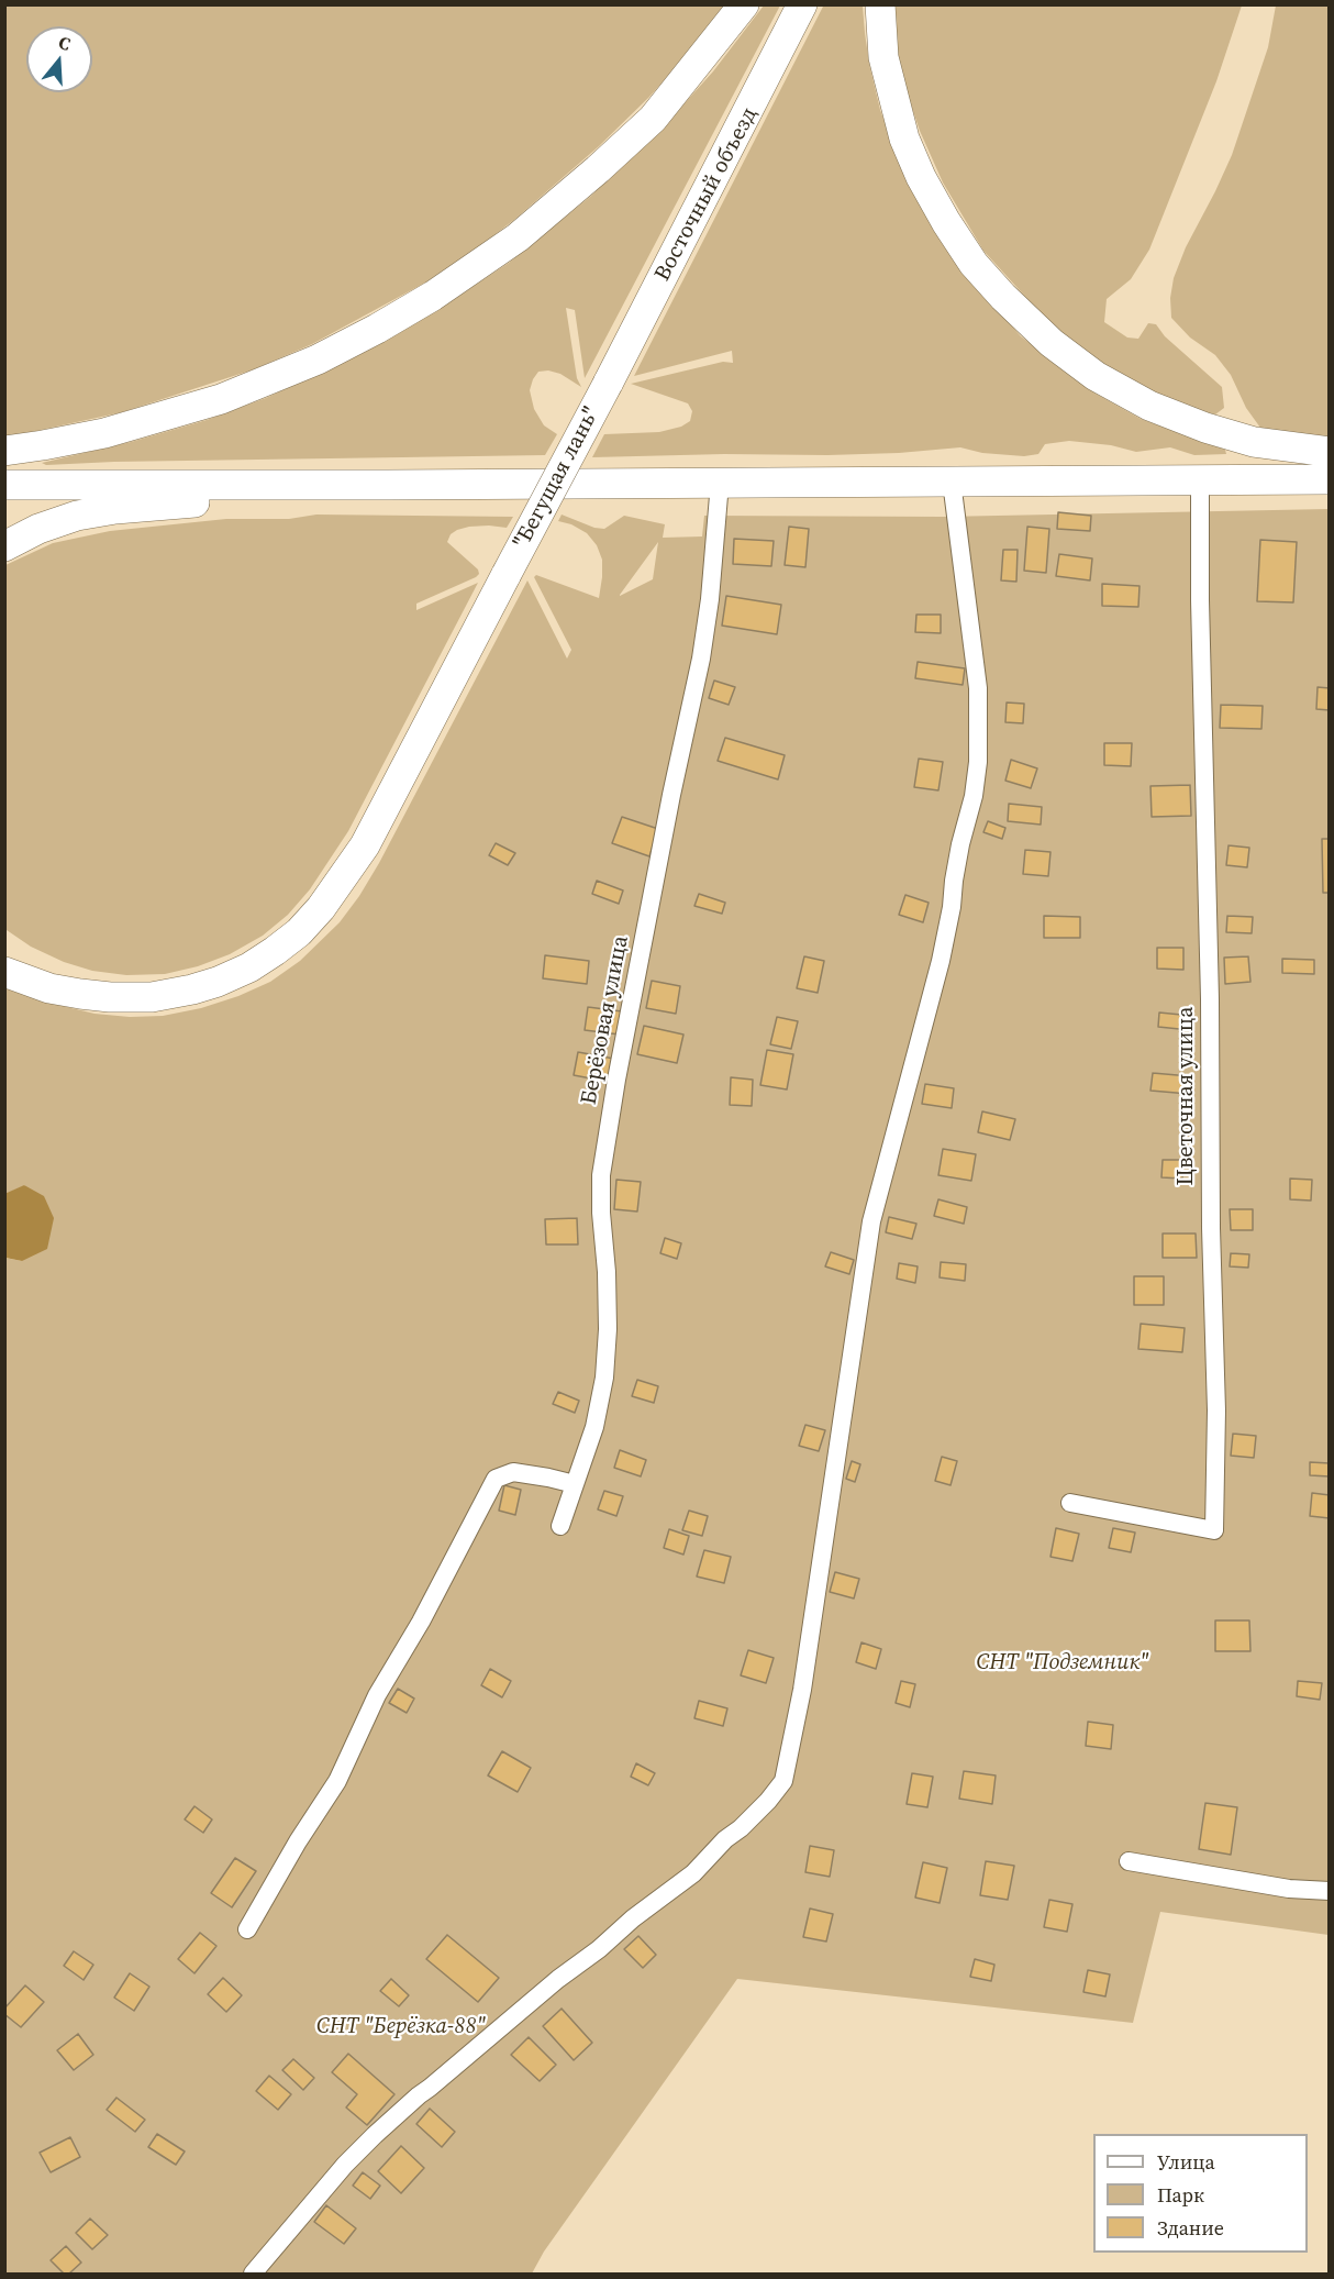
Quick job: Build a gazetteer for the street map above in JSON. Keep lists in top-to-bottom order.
{
  "streets": {
    "main road": ["Восточный объезд", "\"Бегущая лань\""],
    "street": ["Берёзовая улица", "Цветочная улица"]
  },
  "crossings": [
    ["Восточный объезд", "\"Бегущая лань\""]
  ],
  "parks": ["СНТ \"Подземник\"", "СНТ \"Берёзка-88\""],
  "legend": ["Улица", "Парк", "Здание"],
  "north": "top"
}
